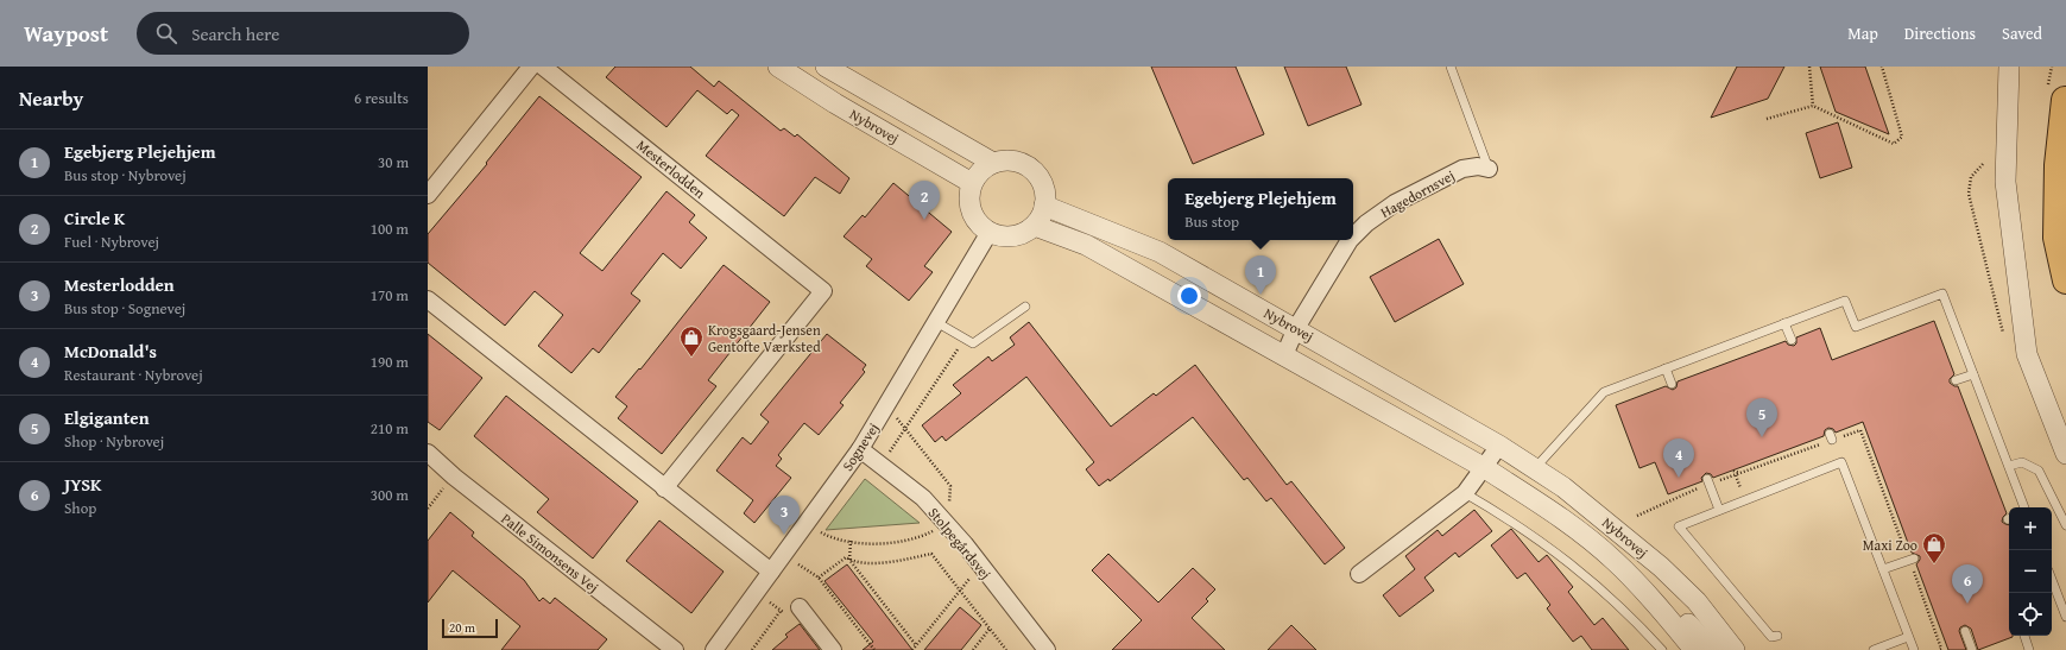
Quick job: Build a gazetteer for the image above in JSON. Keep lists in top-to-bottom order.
{
  "streets": {
    "street": [
      "Nybrovej",
      "Mesterlodden",
      "Hagedornsvej",
      "Sognevej",
      "Stolpegårdsvej",
      "Palle Simonsens Vej"
    ]
  },
  "crossings": [
    ["Nybrovej", "Hagedornsvej"],
    ["Nybrovej", "Sognevej"],
    ["Sognevej", "Stolpegårdsvej"]
  ],
  "places": {
    "shop": ["Krogsgaard-Jensen Gentofte Værksted", "Maxi Zoo"]
  },
  "scale_bar": "20 m",
  "page": {
    "header": "Waypost",
    "search": "Search here",
    "nav": ["Map", "Directions", "Saved"],
    "heading": ["Nearby", "6 results"],
    "list": [
      {
        "mark": "1",
        "name": "Egebjerg Plejehjem",
        "note": "Bus stop · Nybrovej",
        "value": "30 m"
      },
      {
        "mark": "2",
        "name": "Circle K",
        "note": "Fuel · Nybrovej",
        "value": "100 m"
      },
      {
        "mark": "3",
        "name": "Mesterlodden",
        "note": "Bus stop · Sognevej",
        "value": "170 m"
      },
      {
        "mark": "4",
        "name": "McDonald's",
        "note": "Restaurant · Nybrovej",
        "value": "190 m"
      },
      {
        "mark": "5",
        "name": "Elgiganten",
        "note": "Shop · Nybrovej",
        "value": "210 m"
      },
      {
        "mark": "6",
        "name": "JYSK",
        "note": "Shop",
        "value": "300 m"
      }
    ],
    "popup": ["Egebjerg Plejehjem", "Bus stop"],
    "pins": [
      "2",
      "1",
      "5",
      "4",
      "3",
      "6"
    ],
    "map_buttons": ["+", "−"],
    "scale": "20 m"
  }
}
